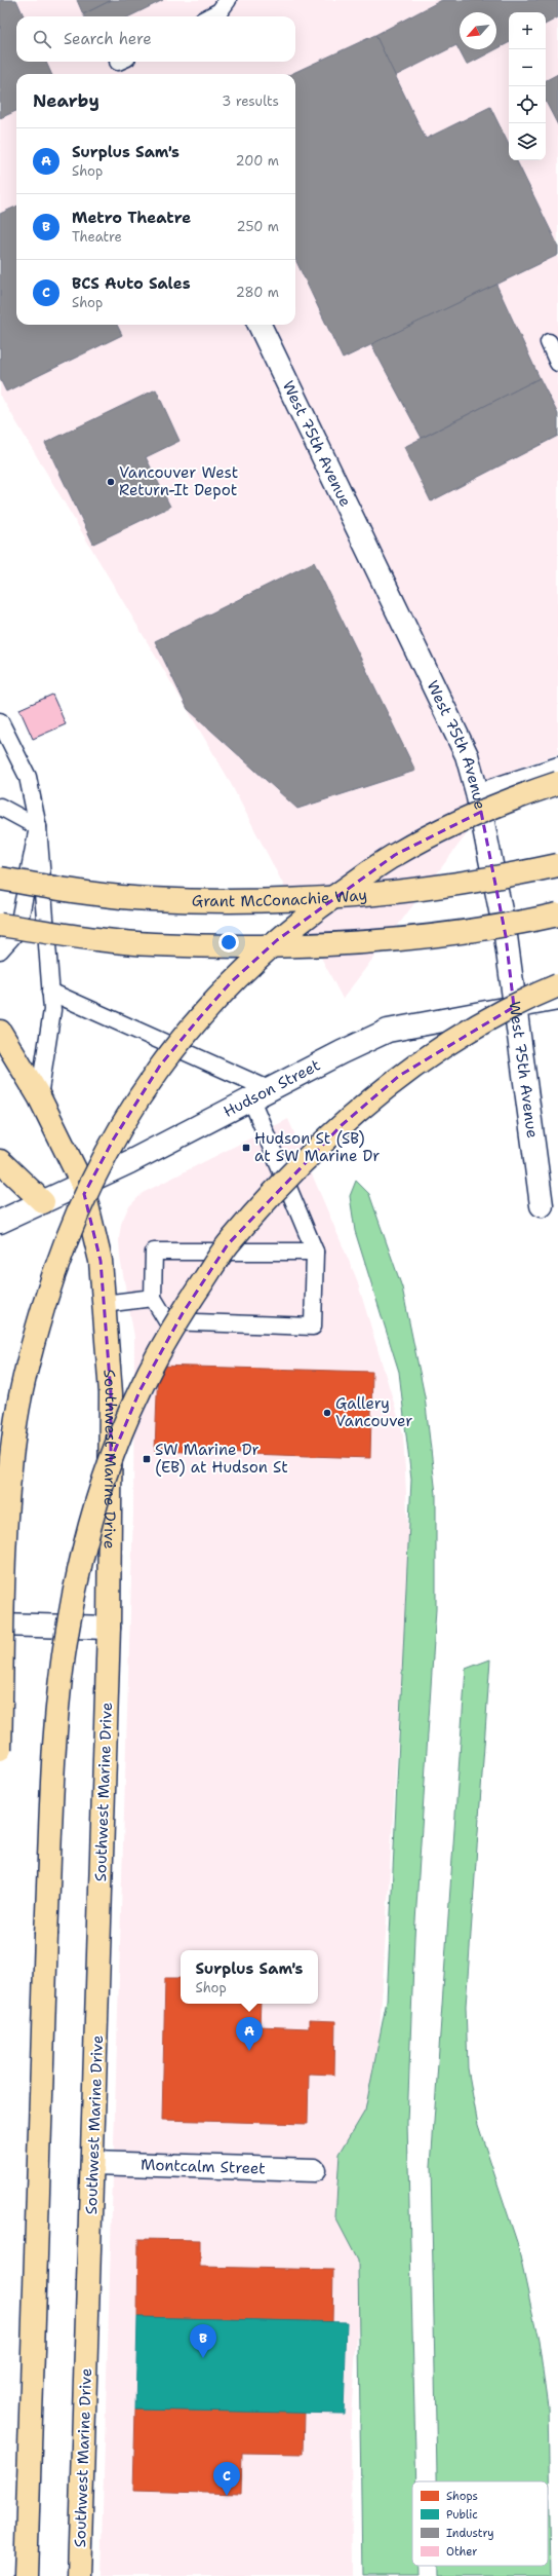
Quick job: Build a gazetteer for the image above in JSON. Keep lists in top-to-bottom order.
{
  "streets": {
    "main road": ["Grant McConachie Way", "Southwest Marine Drive"],
    "street": ["West 75th Avenue", "Hudson Street", "Montcalm Street"]
  },
  "crossings": [
    ["West 75th Avenue", "Hudson Street"],
    ["Hudson Street", "Southwest Marine Drive"],
    ["Southwest Marine Drive", "Montcalm Street"]
  ],
  "places": {
    "other": ["Vancouver West Return-It Depot", "Gallery Vancouver"],
    "transit": ["Hudson St (SB) at SW Marine Dr", "SW Marine Dr (EB) at Hudson St"]
  },
  "legend": [
    "Shops",
    "Public",
    "Industry",
    "Other"
  ],
  "north": "bottom left",
  "page": {
    "map_buttons": ["+", "−"],
    "search": "Search here",
    "heading": ["Nearby", "3 results"],
    "list": [
      {
        "mark": "A",
        "name": "Surplus Sam's",
        "note": "Shop",
        "value": "200 m"
      },
      {
        "mark": "B",
        "name": "Metro Theatre",
        "note": "Theatre",
        "value": "250 m"
      },
      {
        "mark": "C",
        "name": "BCS Auto Sales",
        "note": "Shop",
        "value": "280 m"
      }
    ],
    "popup": ["Surplus Sam's", "Shop"],
    "pins": ["A", "B", "C"]
  }
}
